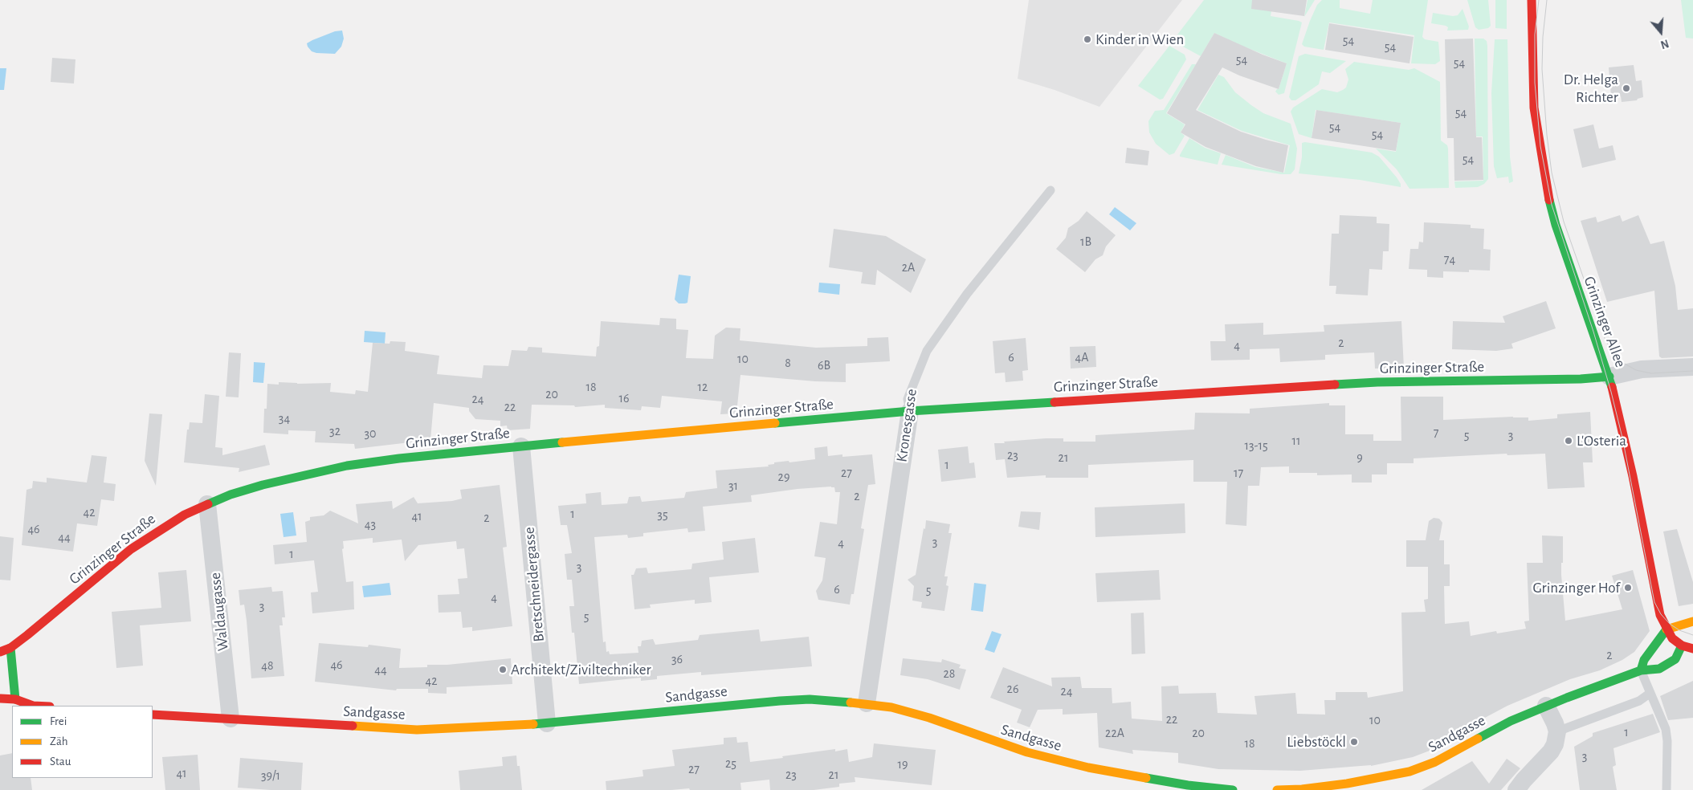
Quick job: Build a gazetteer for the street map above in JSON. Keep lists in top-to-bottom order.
{
  "streets": {
    "street": [
      "Grinzinger Allee",
      "Grinzinger Straße",
      "Kronesgasse",
      "Bretschneidergasse",
      "Waldaugasse",
      "Sandgasse"
    ]
  },
  "crossings": [
    ["Grinzinger Allee", "Grinzinger Straße"],
    ["Grinzinger Allee", "Sandgasse"],
    ["Grinzinger Straße", "Kronesgasse"],
    ["Grinzinger Straße", "Bretschneidergasse"],
    ["Grinzinger Straße", "Waldaugasse"],
    ["Kronesgasse", "Sandgasse"],
    ["Bretschneidergasse", "Sandgasse"],
    ["Waldaugasse", "Sandgasse"]
  ],
  "places": [
    "Kinder in Wien",
    "Dr. Helga Richter",
    "L'Osteria",
    "Grinzinger Hof",
    "Architekt/Ziviltechniker",
    "Liebstöckl"
  ],
  "house_numbers": [
    "54",
    "54",
    "54",
    "54",
    "54",
    "54",
    "54",
    "54",
    "1B",
    "74",
    "2A",
    "2",
    "4",
    "6",
    "4A",
    "10",
    "8",
    "6B",
    "18",
    "12",
    "20",
    "16",
    "24",
    "22",
    "34",
    "32",
    "7",
    "30",
    "5",
    "3",
    "11",
    "13-15",
    "23",
    "21",
    "9",
    "1",
    "27",
    "17",
    "29",
    "31",
    "2",
    "42",
    "1",
    "35",
    "41",
    "2",
    "43",
    "46",
    "44",
    "3",
    "4",
    "1",
    "3",
    "6",
    "5",
    "4",
    "3",
    "5",
    "2",
    "36",
    "46",
    "48",
    "44",
    "28",
    "42",
    "26",
    "24",
    "22",
    "10",
    "1",
    "22A",
    "20",
    "18",
    "3",
    "25",
    "19",
    "27",
    "41",
    "23",
    "21",
    "39/1"
  ],
  "legend": ["Frei", "Zäh", "Stau"],
  "north": "bottom"
}
